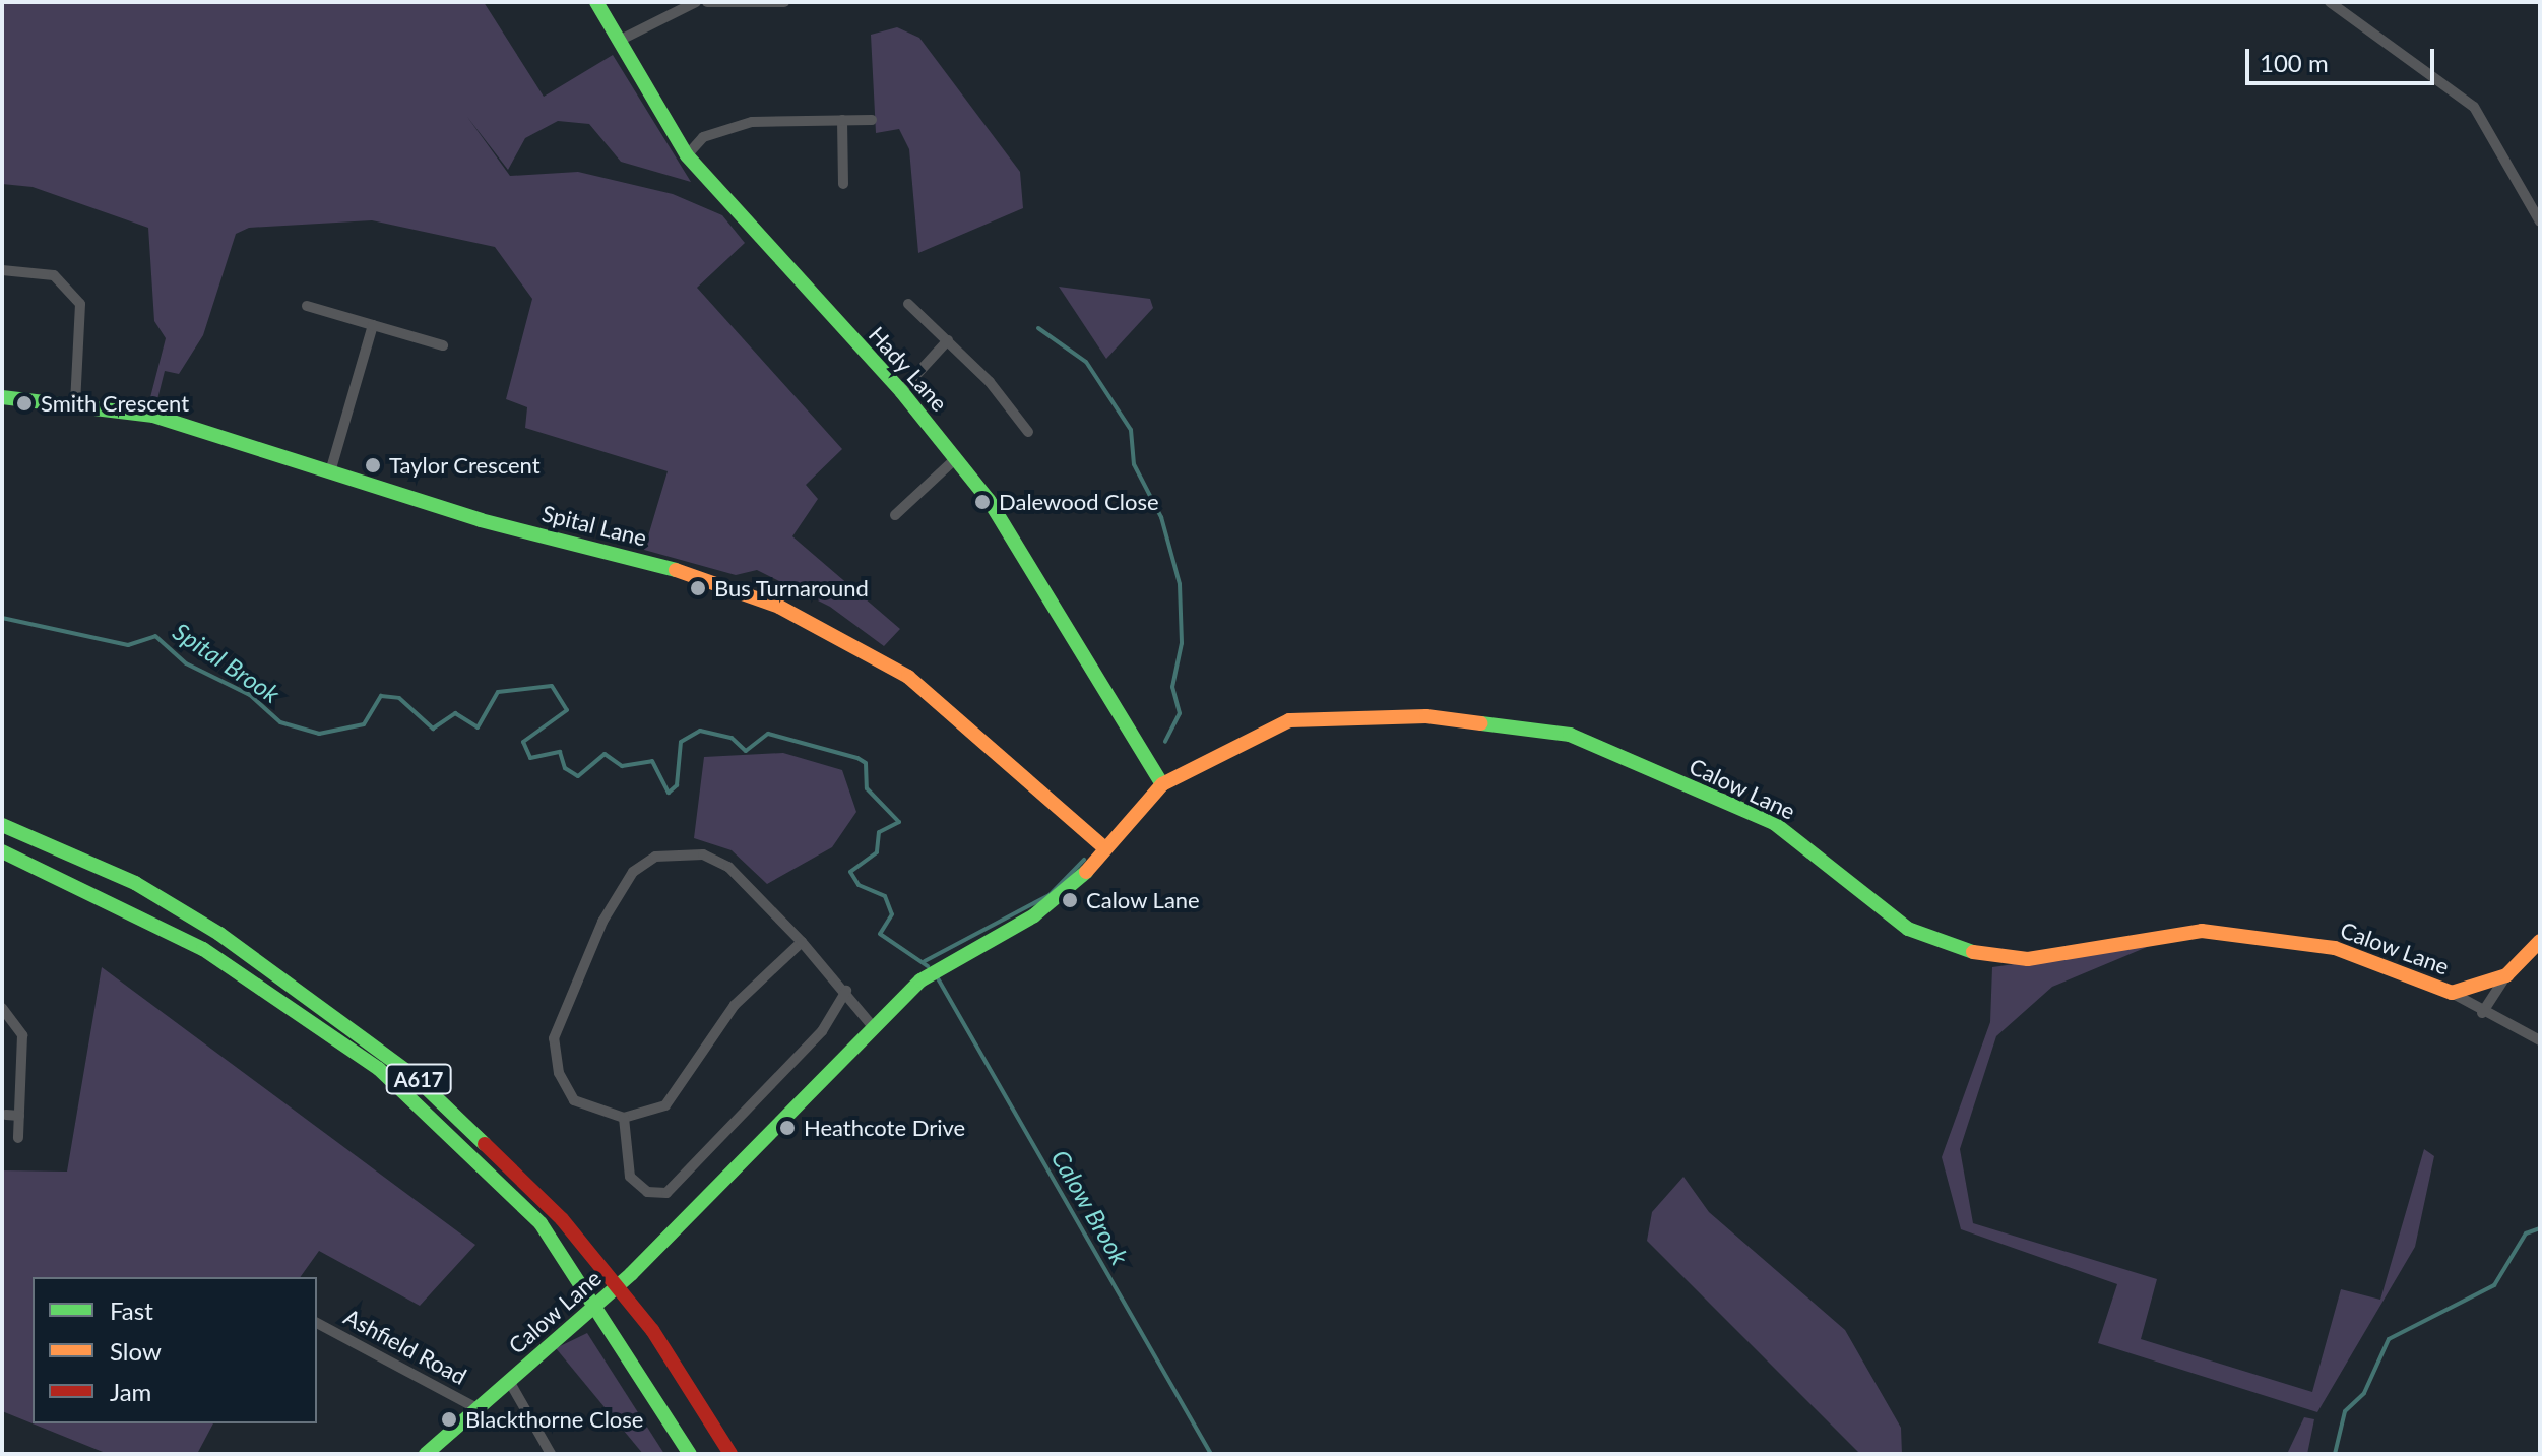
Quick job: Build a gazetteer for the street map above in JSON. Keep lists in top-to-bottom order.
{
  "streets": {
    "main road": [
      "Hady Lane",
      "Spital Lane",
      "Calow Lane",
      "A617"
    ],
    "street": ["Ashfield Road"]
  },
  "crossings": [
    ["Hady Lane", "Calow Lane"],
    ["Spital Lane", "Calow Lane"],
    ["Calow Lane", "Ashfield Road"]
  ],
  "water": ["Spital Brook", "Calow Brook"],
  "places": [
    "Smith Crescent",
    "Taylor Crescent",
    "Dalewood Close",
    "Bus Turnaround",
    "Calow Lane",
    "Heathcote Drive",
    "Blackthorne Close"
  ],
  "legend": ["Fast", "Slow", "Jam"],
  "scale_bar": "100 m"
}
